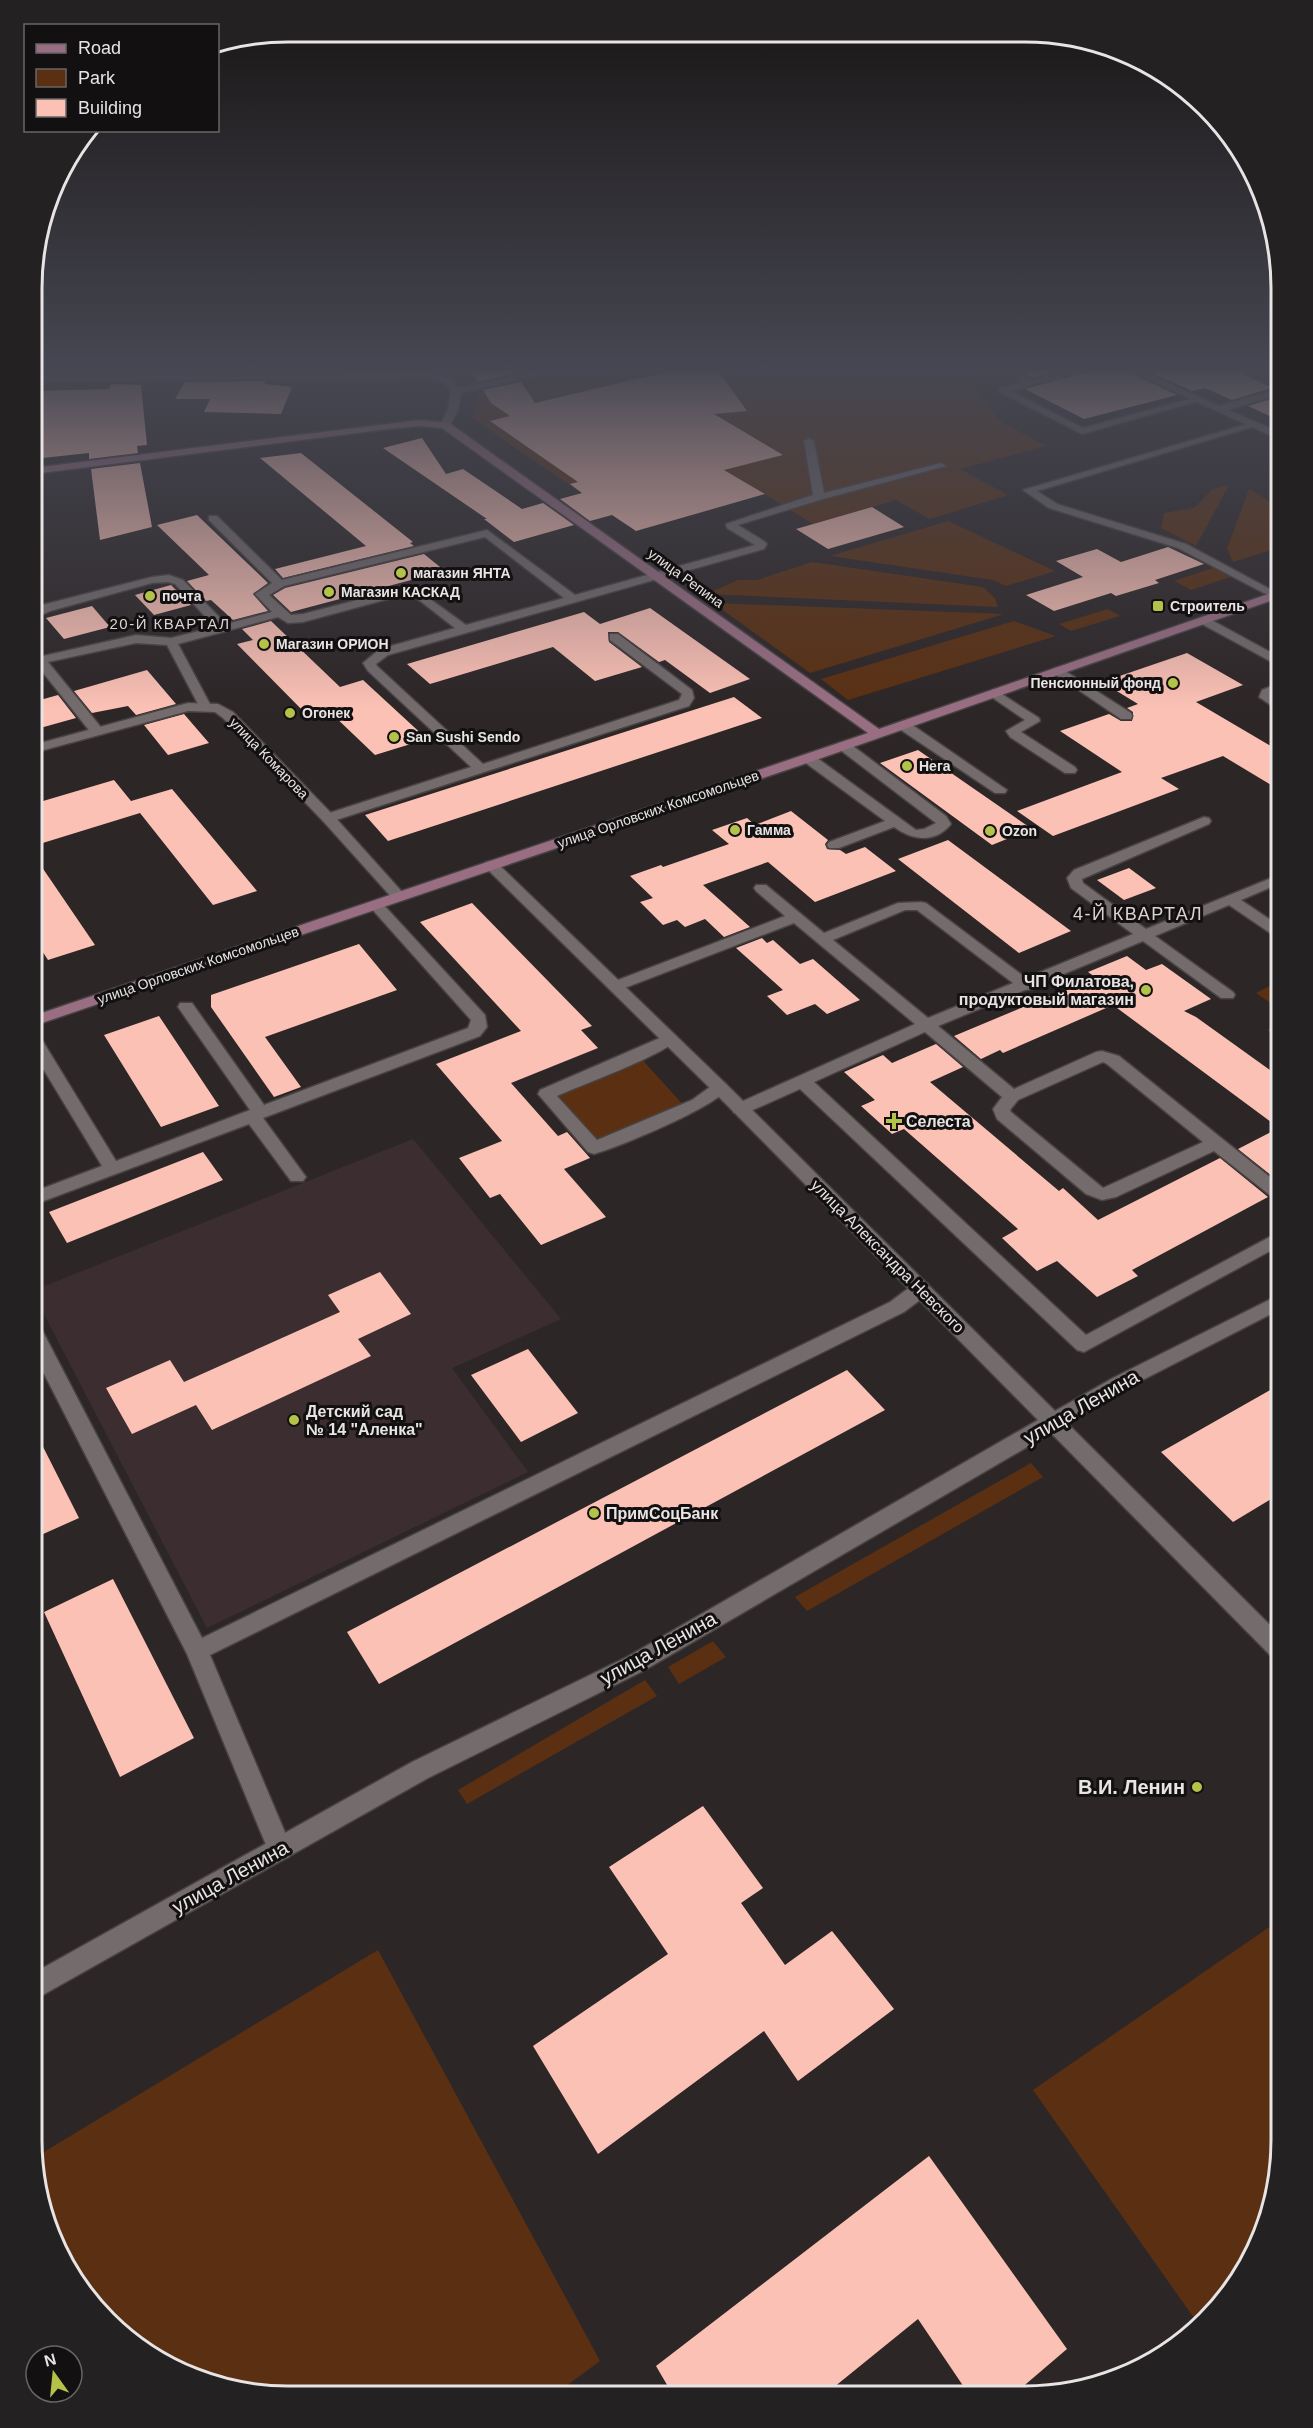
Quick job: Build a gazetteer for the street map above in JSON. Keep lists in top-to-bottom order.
{
  "streets": {
    "street": [
      "улица Репина",
      "улица Комарова",
      "улица Орловских Комсомольцев",
      "улица Александра Невского",
      "улица Ленина"
    ]
  },
  "crossings": [
    ["улица Репина", "улица Орловских Комсомольцев"],
    ["улица Комарова", "улица Орловских Комсомольцев"],
    ["улица Орловских Комсомольцев", "улица Александра Невского"],
    ["улица Александра Невского", "улица Ленина"]
  ],
  "districts": ["20-Й КВАРТАЛ", "4-Й КВАРТАЛ"],
  "places": {
    "other": [
      "магазин ЯНТА",
      "Магазин КАСКАД",
      "почта",
      "Магазин ОРИОН",
      "Пенсионный фонд",
      "Огонек",
      "San Sushi Sendo",
      "Нега",
      "Гамма",
      "Ozon",
      "ЧП Филатова, продуктовый магазин",
      "Детский сад № 14 \"Аленка\"",
      "ПримСоцБанк",
      "В.И. Ленин"
    ],
    "transit": ["Строитель"],
    "health": ["Селеста"]
  },
  "legend": ["Road", "Park", "Building"],
  "north": "top"
}
